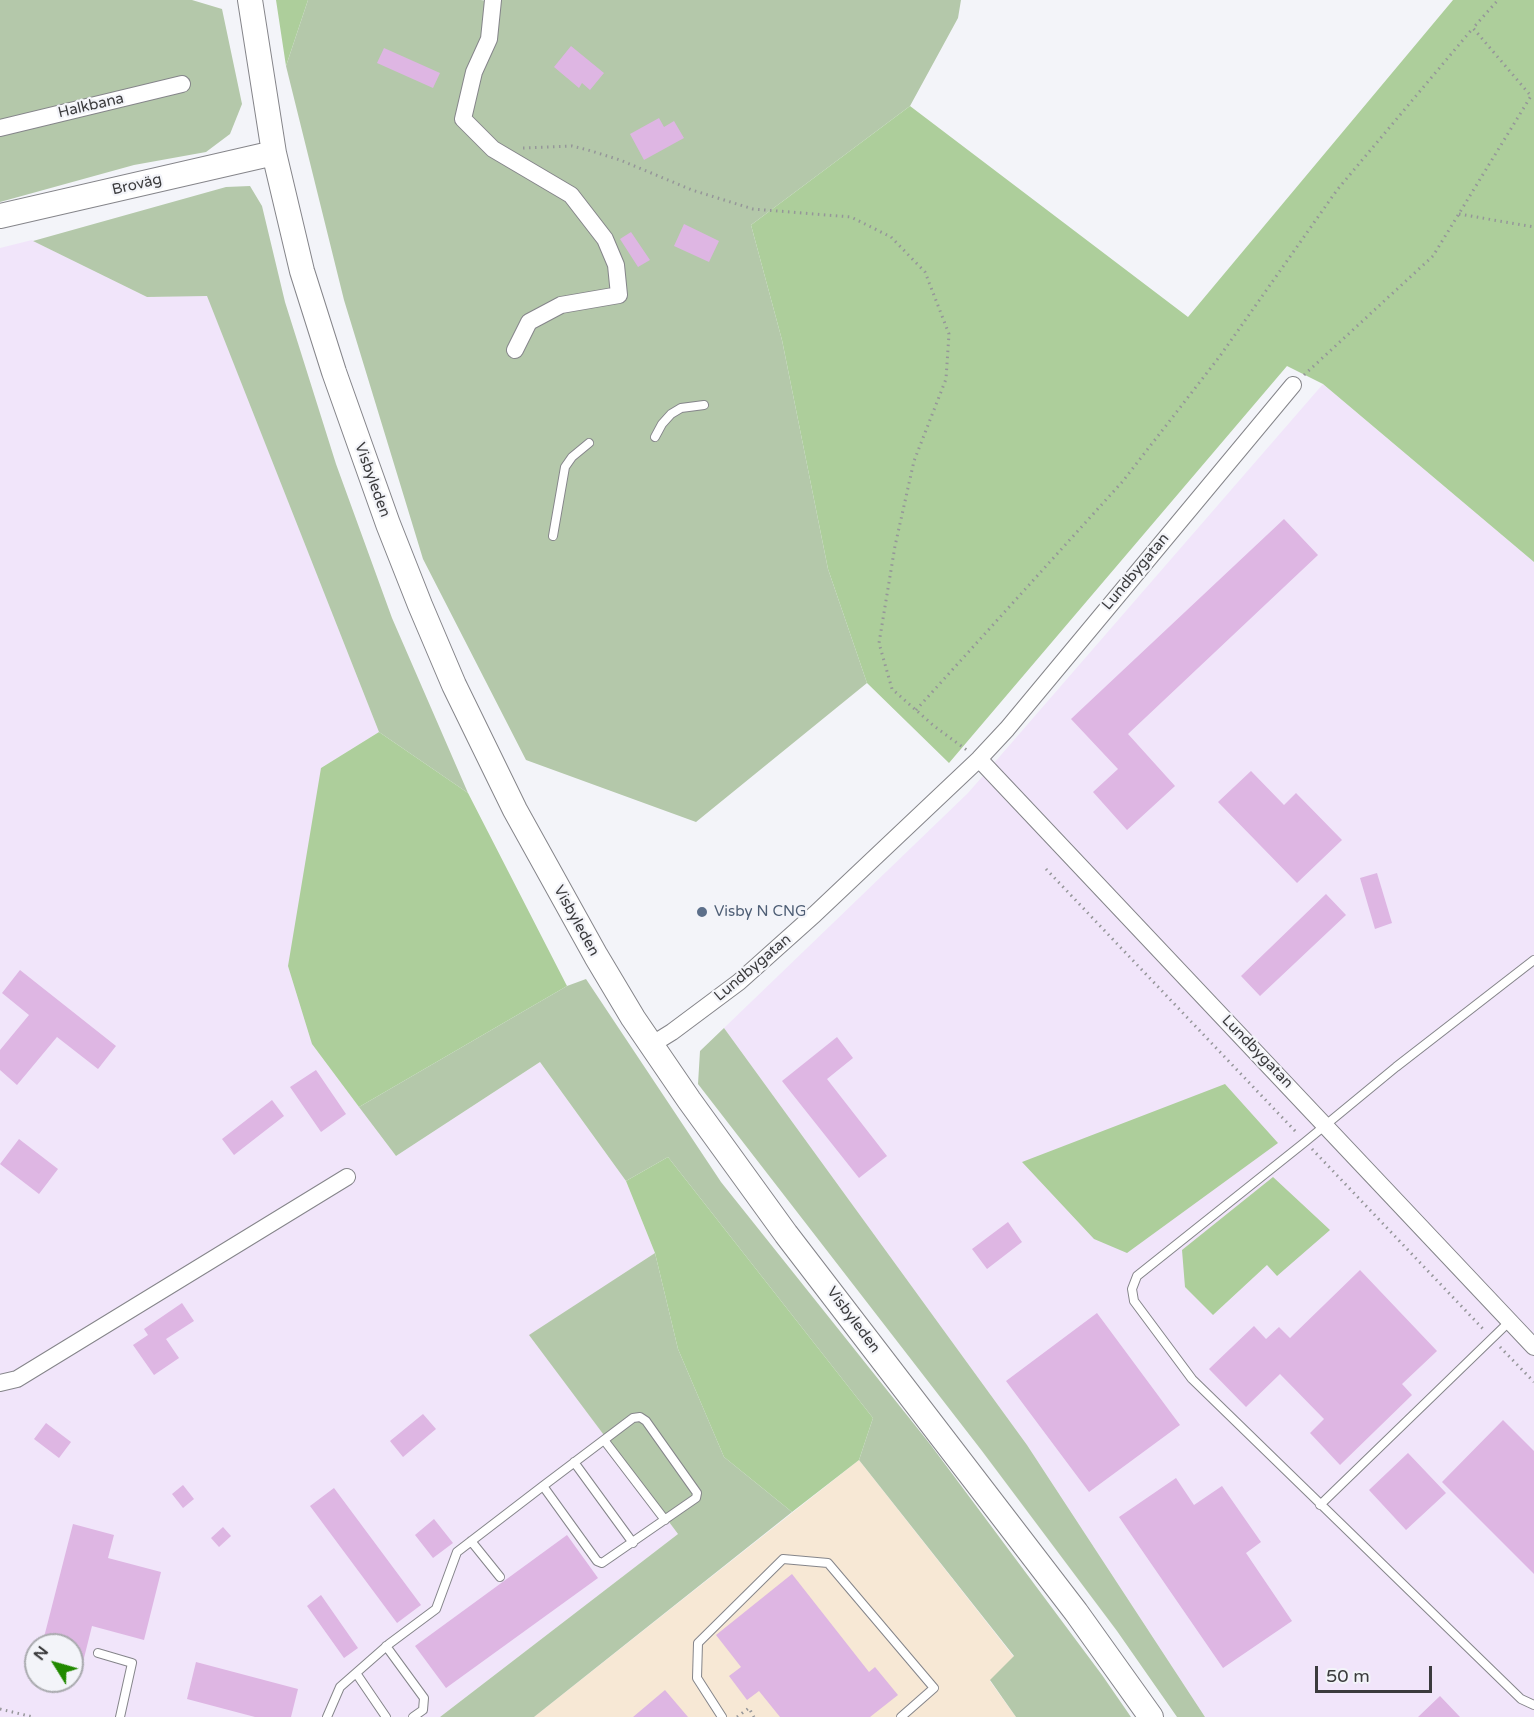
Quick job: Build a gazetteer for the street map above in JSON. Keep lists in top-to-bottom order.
{
  "streets": {
    "main road": ["Broväg", "Visbyleden"],
    "street": ["Halkbana", "Lundbygatan"]
  },
  "crossings": [
    ["Broväg", "Visbyleden"],
    ["Visbyleden", "Lundbygatan"]
  ],
  "places": ["Visby N CNG"],
  "scale_bar": "50 m",
  "north": "top left"
}
